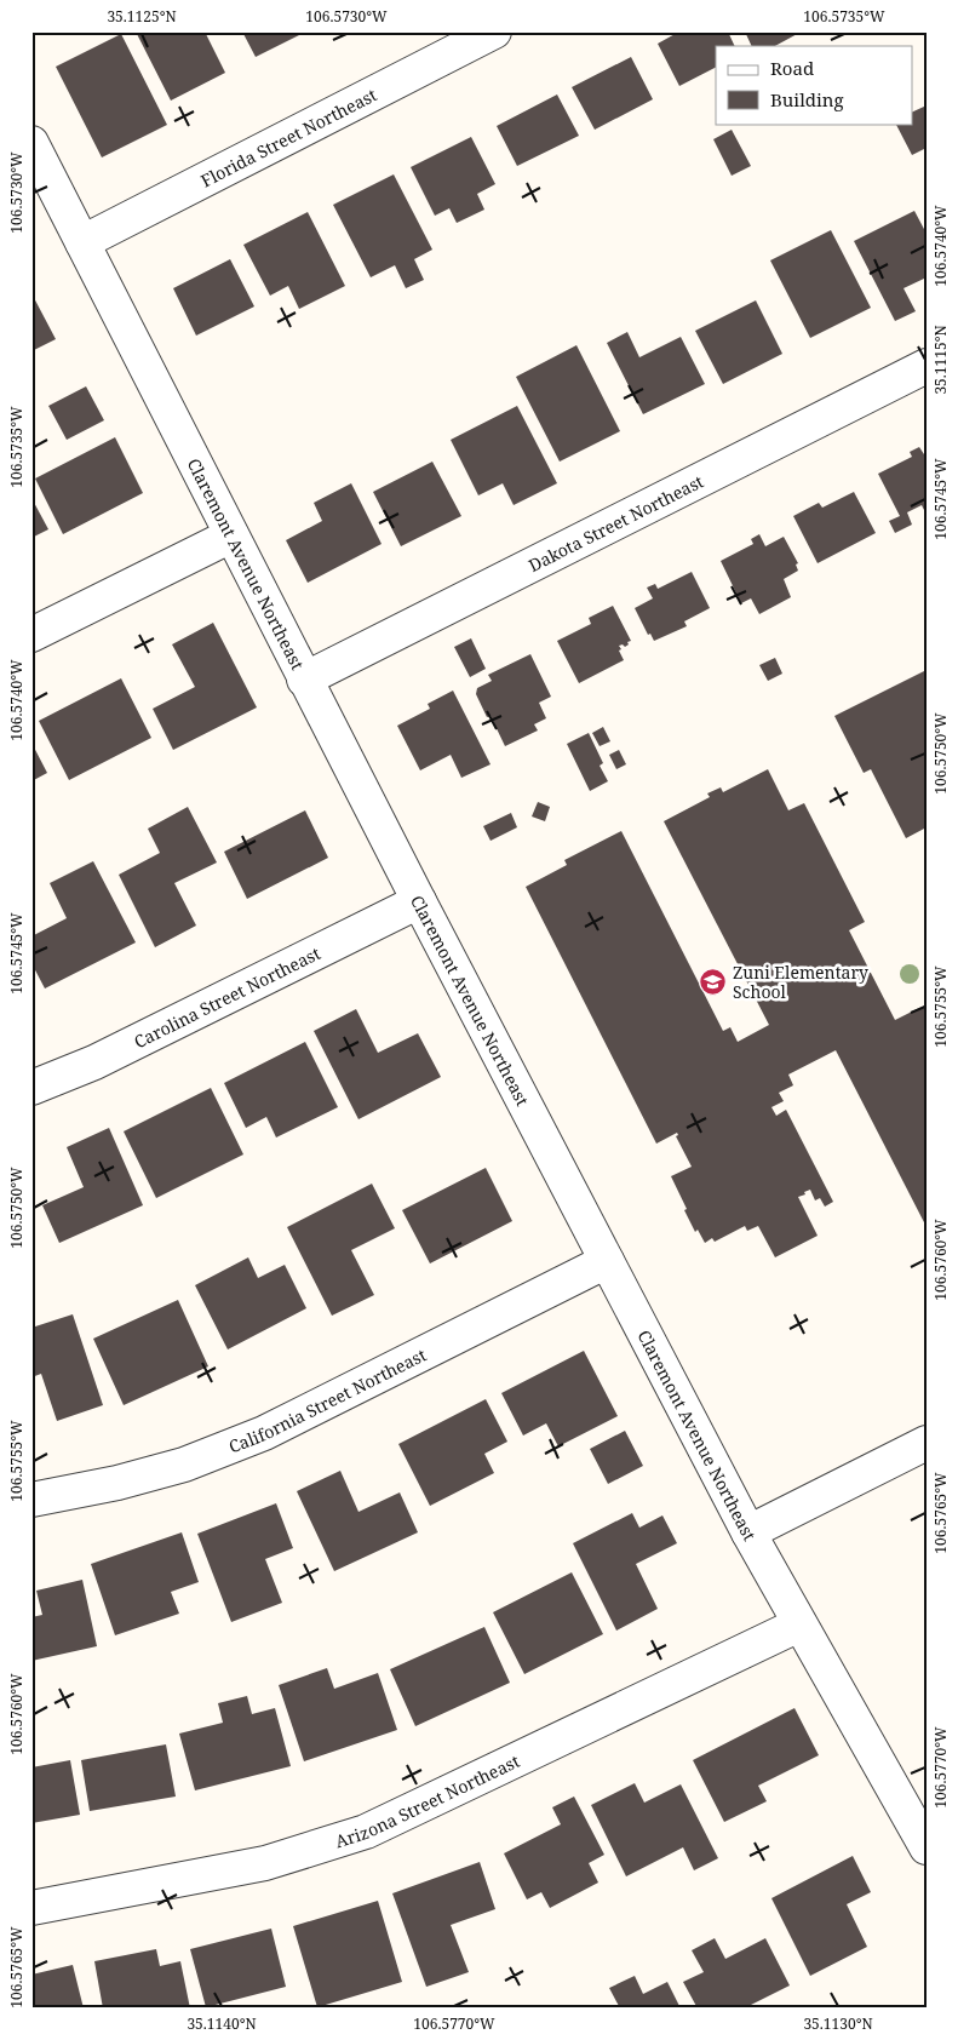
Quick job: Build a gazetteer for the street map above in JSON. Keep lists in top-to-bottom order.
{
  "streets": {
    "street": [
      "Florida Street Northeast",
      "Dakota Street Northeast",
      "Claremont Avenue Northeast",
      "Carolina Street Northeast",
      "California Street Northeast",
      "Arizona Street Northeast"
    ]
  },
  "crossings": [
    ["Florida Street Northeast", "Claremont Avenue Northeast"],
    ["Dakota Street Northeast", "Claremont Avenue Northeast"],
    ["Claremont Avenue Northeast", "Carolina Street Northeast"],
    ["Claremont Avenue Northeast", "California Street Northeast"],
    ["Claremont Avenue Northeast", "Arizona Street Northeast"]
  ],
  "places": {
    "school or university": ["Zuni Elementary School"]
  },
  "legend": ["Road", "Building"],
  "coordinates": [
    "35.1125°N",
    "106.5730°W",
    "106.5735°W",
    "106.5740°W",
    "35.1115°N",
    "106.5745°W",
    "106.5750°W",
    "106.5755°W",
    "106.5760°W",
    "106.5765°W",
    "106.5770°W",
    "35.1140°N",
    "35.1130°N"
  ]
}
